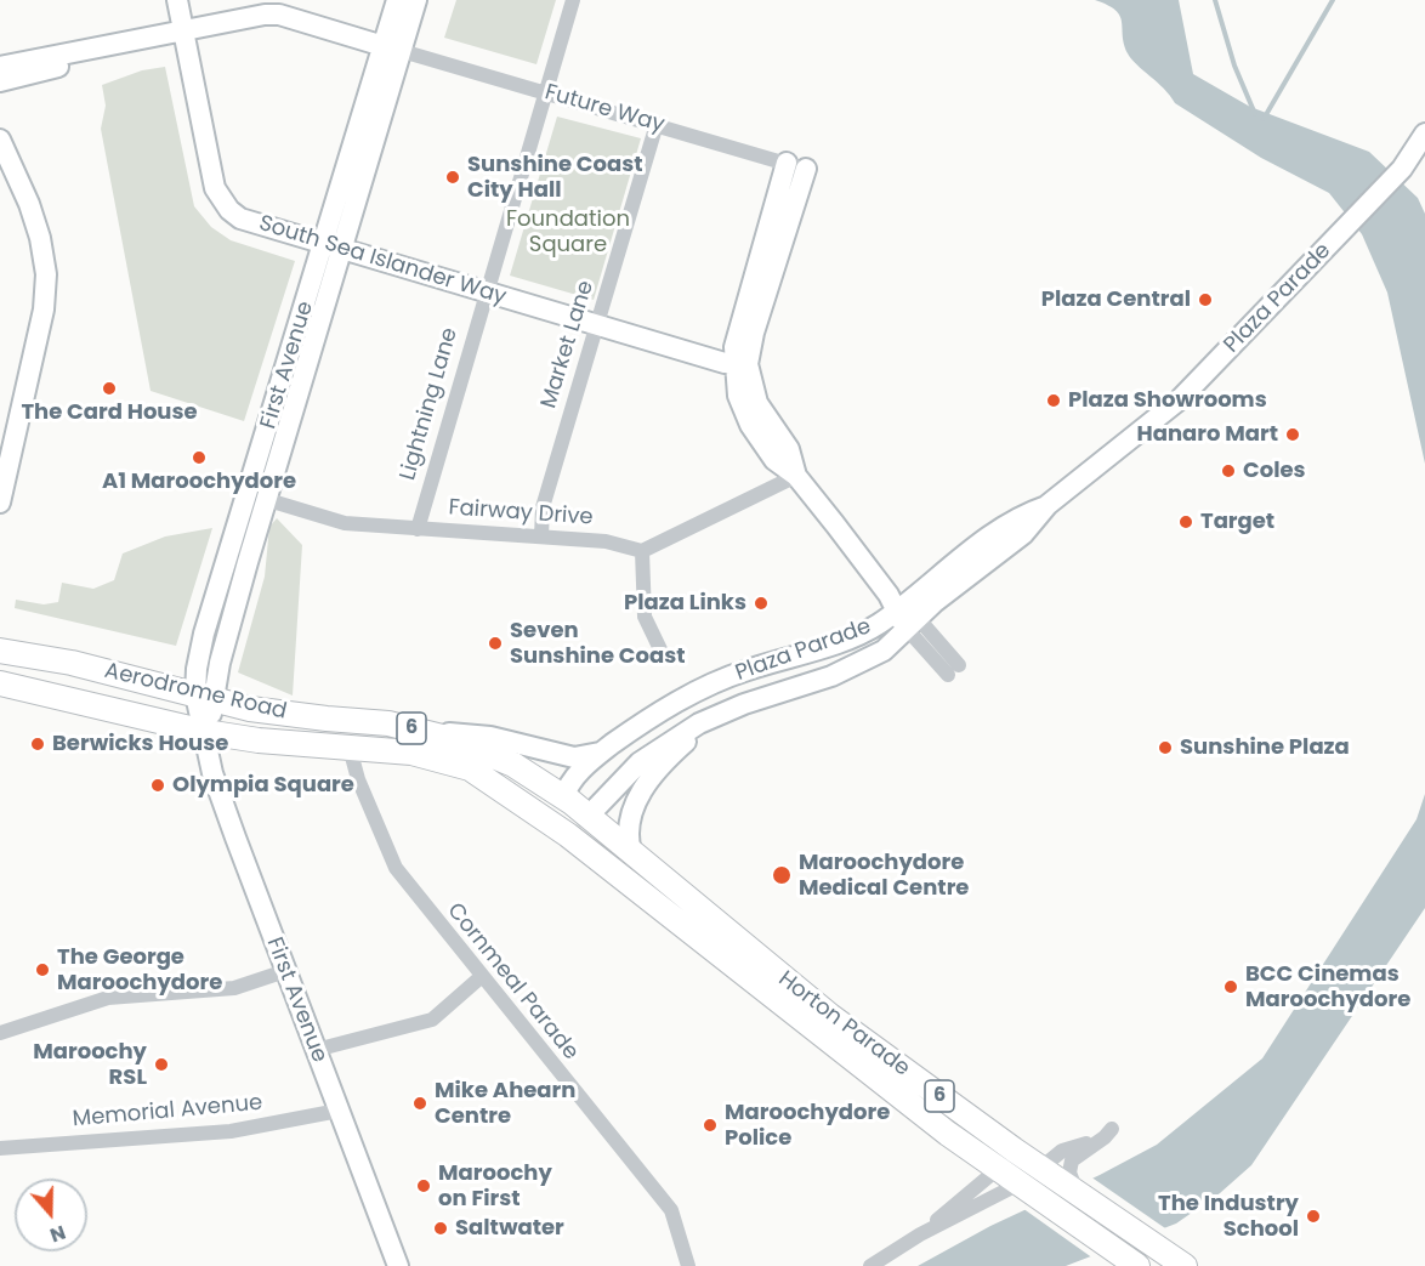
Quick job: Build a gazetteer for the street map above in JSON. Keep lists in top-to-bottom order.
{
  "streets": {
    "main road": [
      "Future Way",
      "South Sea Islander Way",
      "Plaza Parade",
      "First Avenue",
      "Aerodrome Road",
      "6",
      "Horton Parade"
    ],
    "street": [
      "Market Lane",
      "Lightning Lane",
      "Fairway Drive",
      "Cornmeal Parade",
      "Memorial Avenue"
    ]
  },
  "crossings": [
    ["Future Way", "South Sea Islander Way"],
    ["Future Way", "Market Lane"],
    ["Future Way", "First Avenue"],
    ["Future Way", "Lightning Lane"],
    ["South Sea Islander Way", "Market Lane"],
    ["South Sea Islander Way", "First Avenue"],
    ["South Sea Islander Way", "Lightning Lane"],
    ["Plaza Parade", "Aerodrome Road"],
    ["Plaza Parade", "Horton Parade"],
    ["Market Lane", "Fairway Drive"],
    ["First Avenue", "Fairway Drive"],
    ["First Avenue", "Aerodrome Road"],
    ["First Avenue", "Memorial Avenue"],
    ["Lightning Lane", "Fairway Drive"],
    ["Aerodrome Road", "Cornmeal Parade"],
    ["Aerodrome Road", "Horton Parade"]
  ],
  "parks": ["Foundation Square"],
  "places": [
    "Sunshine Coast City Hall",
    "Plaza Central",
    "The Card House",
    "Plaza Showrooms",
    "Hanaro Mart",
    "A1 Maroochydore",
    "Coles",
    "Target",
    "Plaza Links",
    "Seven Sunshine Coast",
    "Berwicks House",
    "Sunshine Plaza",
    "Olympia Square",
    "Maroochydore Medical Centre",
    "The George Maroochydore",
    "BCC Cinemas Maroochydore",
    "Maroochy RSL",
    "Mike Ahearn Centre",
    "Maroochydore Police",
    "Maroochy on First",
    "The Industry School",
    "Saltwater"
  ],
  "north": "bottom"
}
